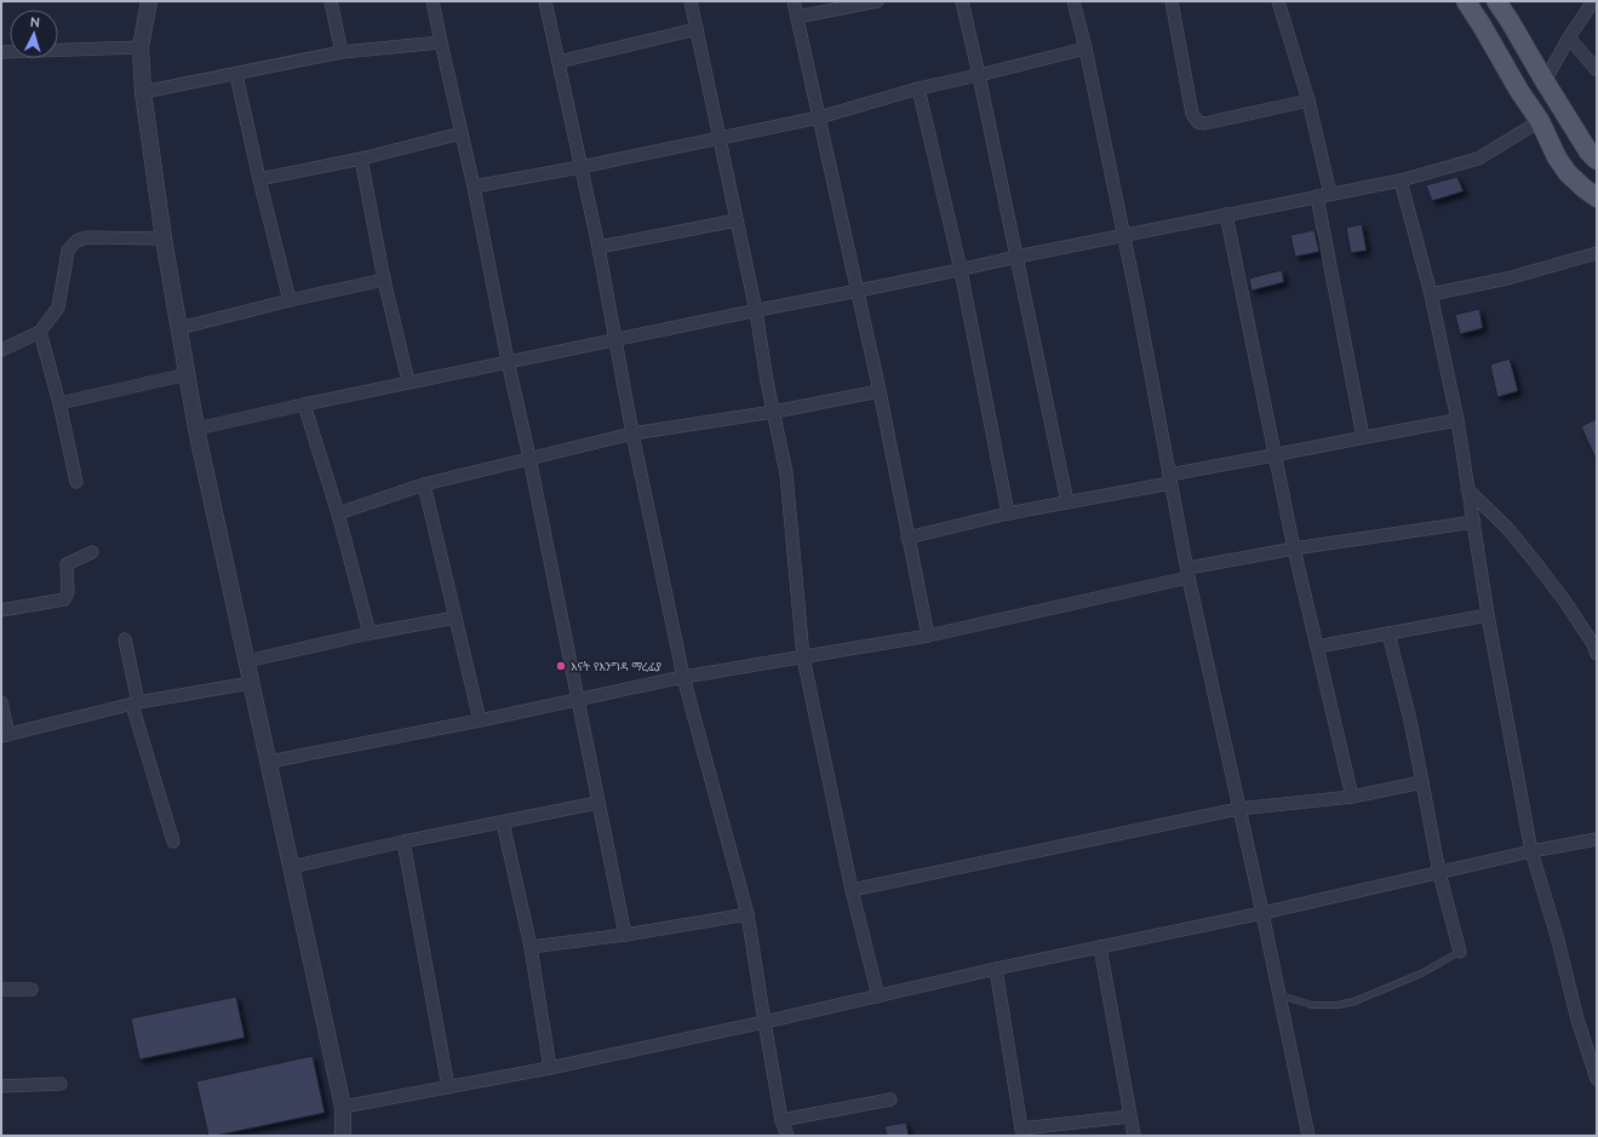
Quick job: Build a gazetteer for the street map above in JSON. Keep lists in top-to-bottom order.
{
  "places": ["እናት የእንግዳ ማረፊያ"],
  "north": "top"
}
